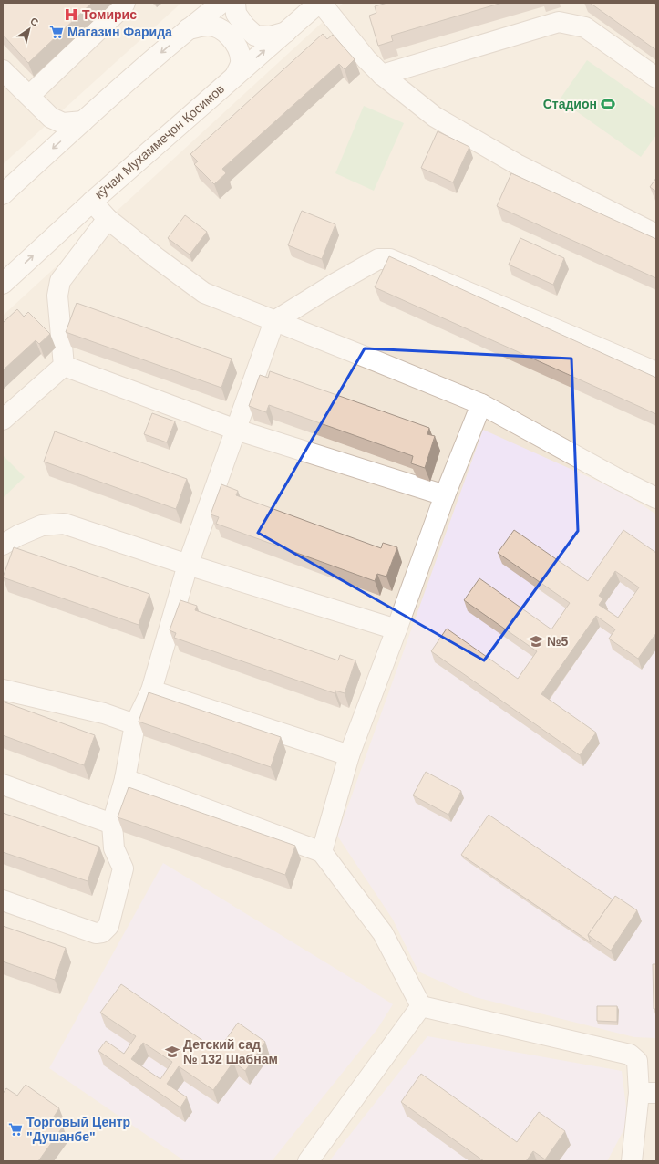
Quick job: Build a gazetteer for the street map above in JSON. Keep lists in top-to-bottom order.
{
  "streets": {
    "street": ["кӯчаи Мухаммеҷон Қосимов"]
  },
  "places": {
    "hospital": ["Томирис"],
    "supermarket": ["Магазин Фарида", "Торговый Центр \"Душанбе\""],
    "sports": ["Стадион"],
    "school or university": ["№5", "Детский сад № 132 Шабнам"]
  },
  "north": "top right"
}
